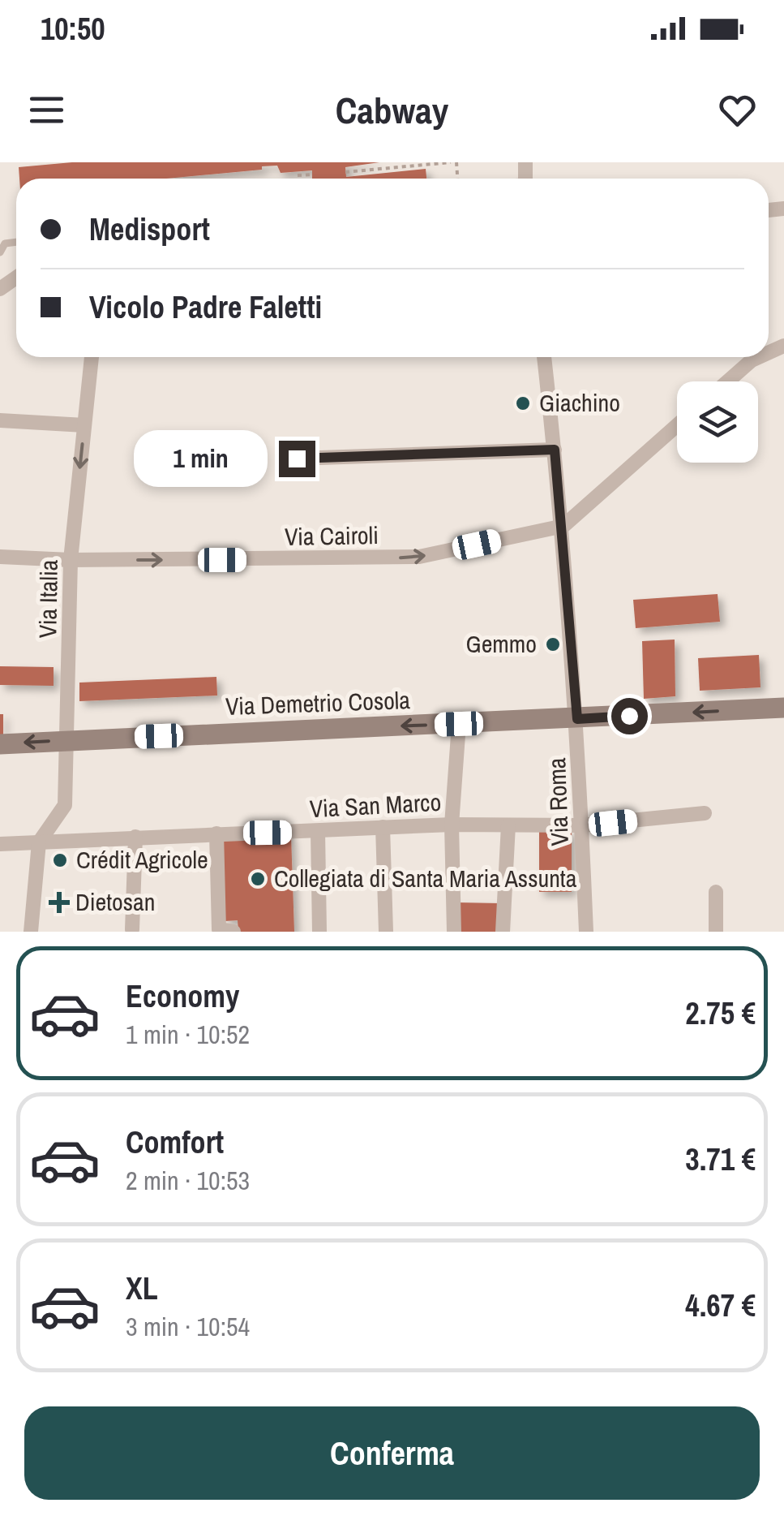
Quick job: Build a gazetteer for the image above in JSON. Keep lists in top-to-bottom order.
{
  "streets": {
    "street": [
      "Via Cairoli",
      "Via Italia",
      "Via Demetrio Cosola",
      "Via Roma",
      "Via San Marco"
    ]
  },
  "crossings": [
    ["Via Cairoli", "Via Italia"],
    ["Via Cairoli", "Via Roma"],
    ["Via Italia", "Via Demetrio Cosola"],
    ["Via Italia", "Via San Marco"],
    ["Via Demetrio Cosola", "Via Roma"],
    ["Via Roma", "Via San Marco"]
  ],
  "one_way": ["Via Demetrio Cosola"],
  "places": {
    "other": [
      "Giachino",
      "Gemmo",
      "Crédit Agricole",
      "Collegiata di Santa Maria Assunta"
    ],
    "health": ["Dietosan"]
  },
  "page": {
    "status": "10:50",
    "header": "Cabway",
    "banner": ["Medisport", "Vicolo Padre Faletti"],
    "bubble": "1 min",
    "list": [
      {
        "name": "Economy",
        "note": "1 min · 10:52",
        "value": "2.75 €"
      },
      {
        "name": "Comfort",
        "note": "2 min · 10:53",
        "value": "3.71 €"
      },
      {
        "name": "XL",
        "note": "3 min · 10:54",
        "value": "4.67 €"
      }
    ],
    "buttons": "Conferma"
  }
}
